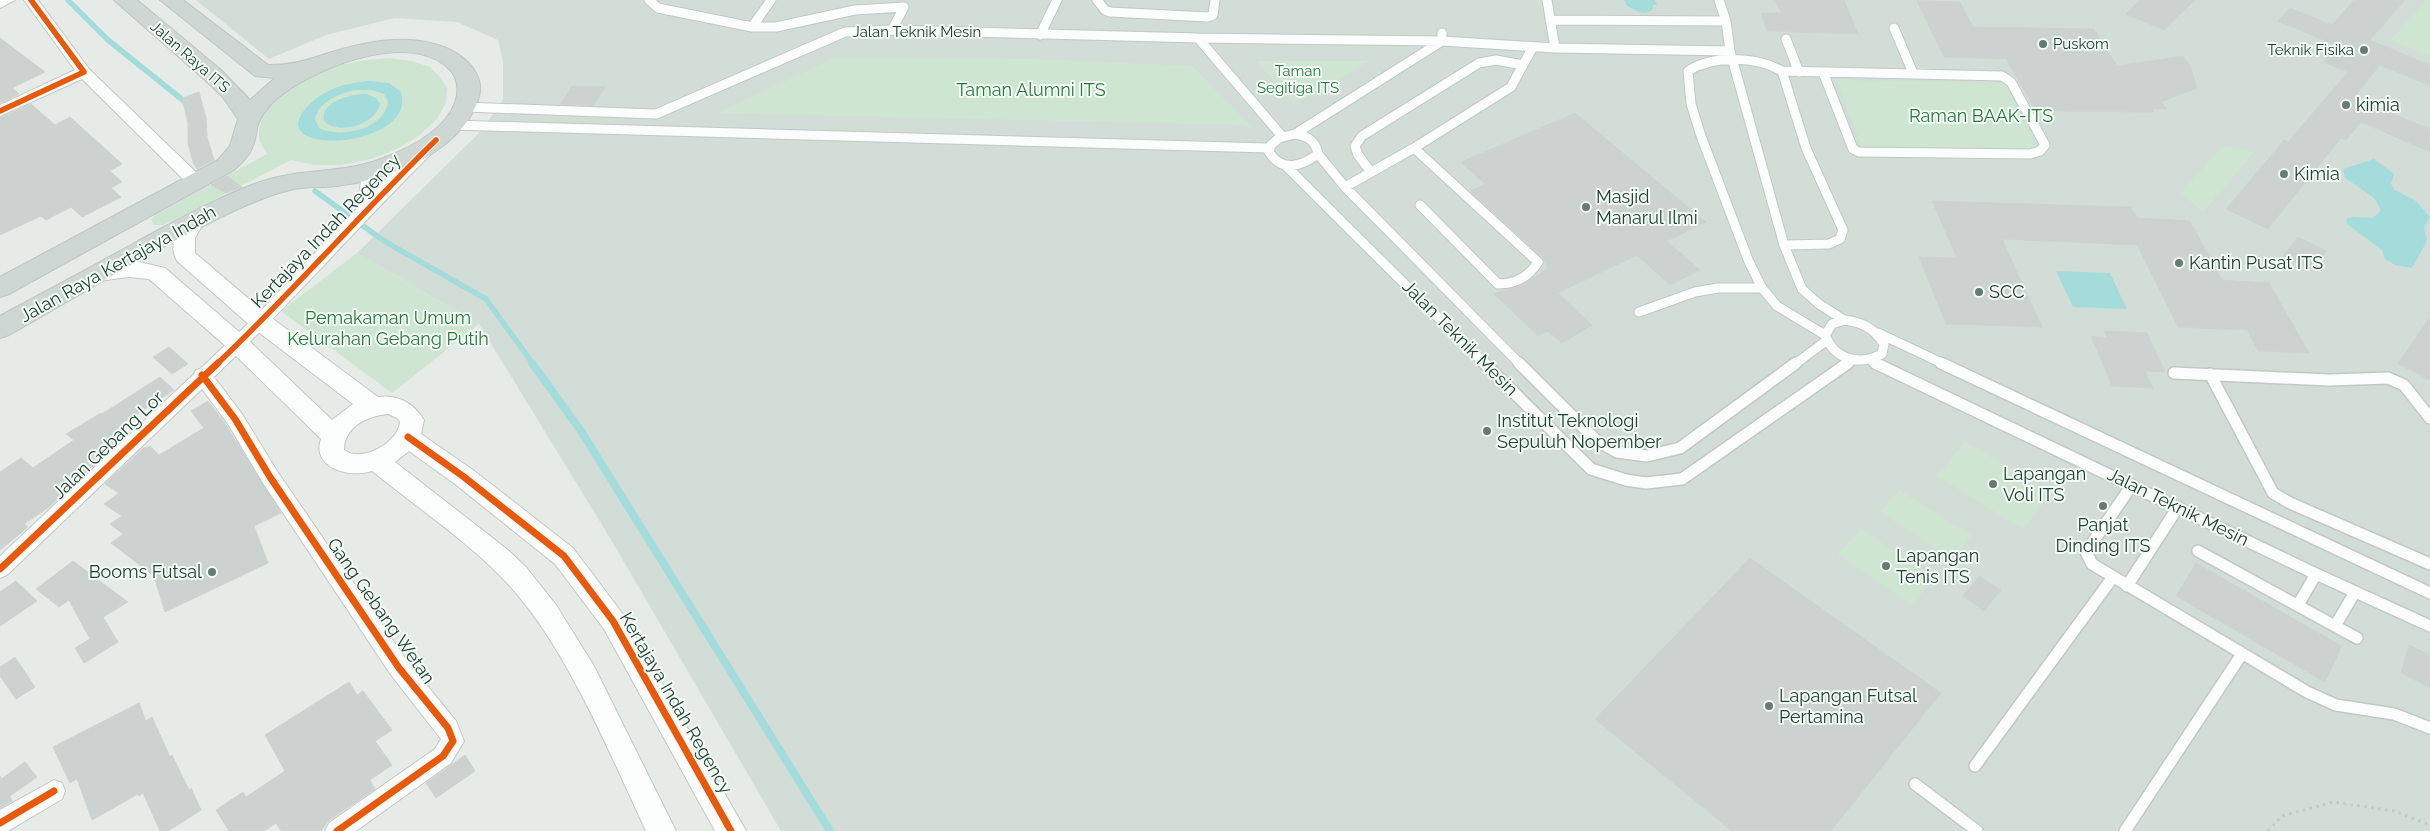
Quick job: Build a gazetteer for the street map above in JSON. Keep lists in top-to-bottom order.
{
  "streets": {
    "main road": ["Jalan Raya ITS", "Jalan Raya Kertajaya Indah"],
    "street": ["Kertajaya Indah Regency", "Jalan Gebang Lor", "Gang Gebang Wetan"],
    "lane": ["Jalan Teknik Mesin"]
  },
  "crossings": [
    ["Jalan Raya ITS", "Jalan Raya Kertajaya Indah"],
    ["Kertajaya Indah Regency", "Jalan Raya Kertajaya Indah"],
    ["Kertajaya Indah Regency", "Jalan Gebang Lor"],
    ["Jalan Gebang Lor", "Gang Gebang Wetan"]
  ],
  "parks": [
    "Taman Segitiga ITS",
    "Taman Alumni ITS",
    "Raman BAAK-ITS",
    "Pemakaman Umum Kelurahan Gebang Putih"
  ],
  "places": [
    "Puskom",
    "Teknik Fisika",
    "kimia",
    "Kimia",
    "Masjid Manarul Ilmi",
    "Kantin Pusat ITS",
    "SCC",
    "Institut Teknologi Sepuluh Nopember",
    "Lapangan Voli ITS",
    "Panjat Dinding ITS",
    "Lapangan Tenis ITS",
    "Booms Futsal",
    "Lapangan Futsal Pertamina"
  ]
}
